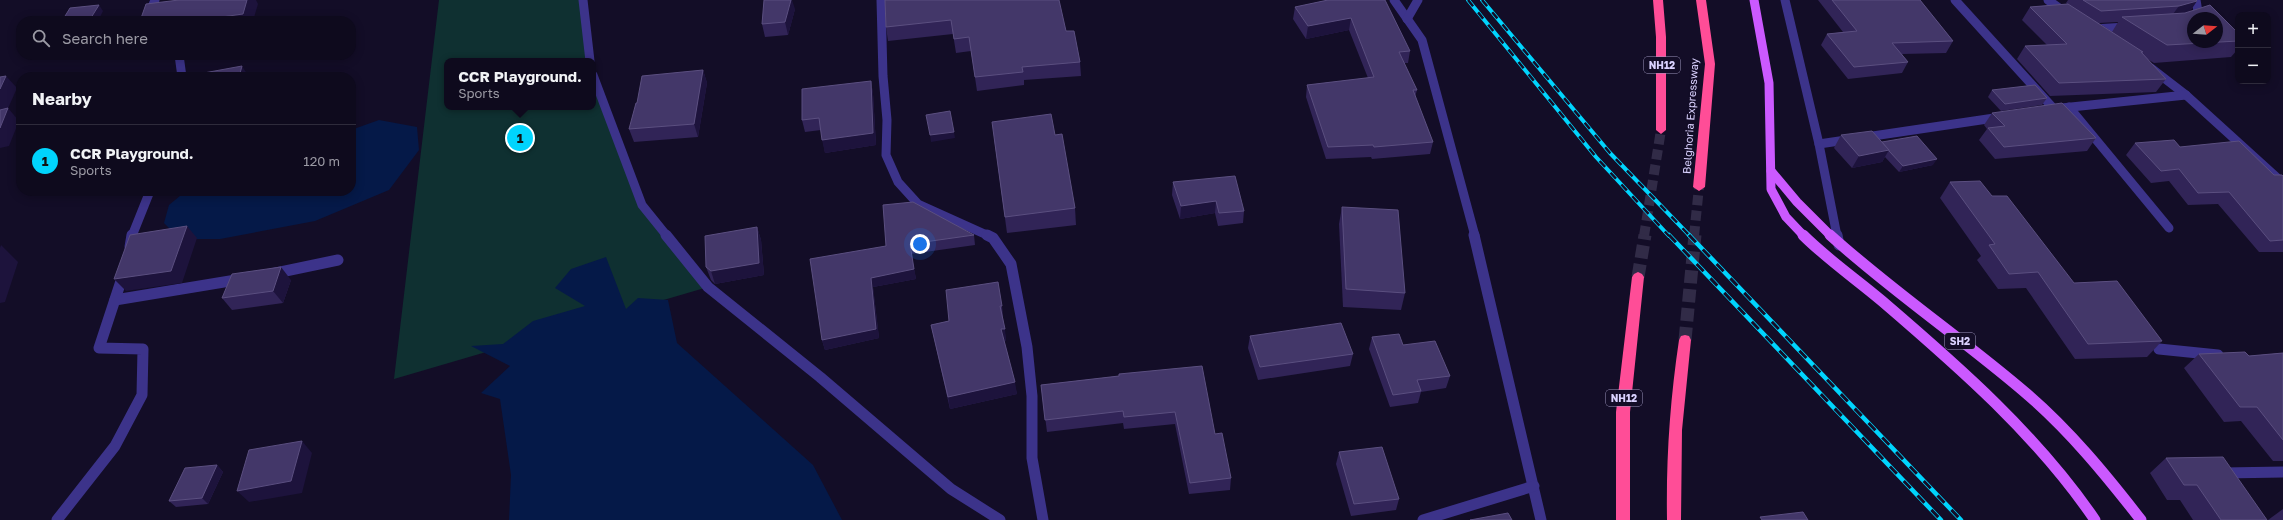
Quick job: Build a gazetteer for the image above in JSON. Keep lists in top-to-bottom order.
{
  "streets": {
    "highway": ["NH12", "Belghoria Expressway"],
    "main road": ["SH2"]
  },
  "north": "right",
  "page": {
    "map_buttons": ["+", "−"],
    "search": "Search here",
    "popup": ["CCR Playground.", "Sports"],
    "heading": "Nearby",
    "pins": "1",
    "list": [
      {
        "mark": "1",
        "name": "CCR Playground.",
        "note": "Sports",
        "value": "120 m"
      }
    ]
  }
}
